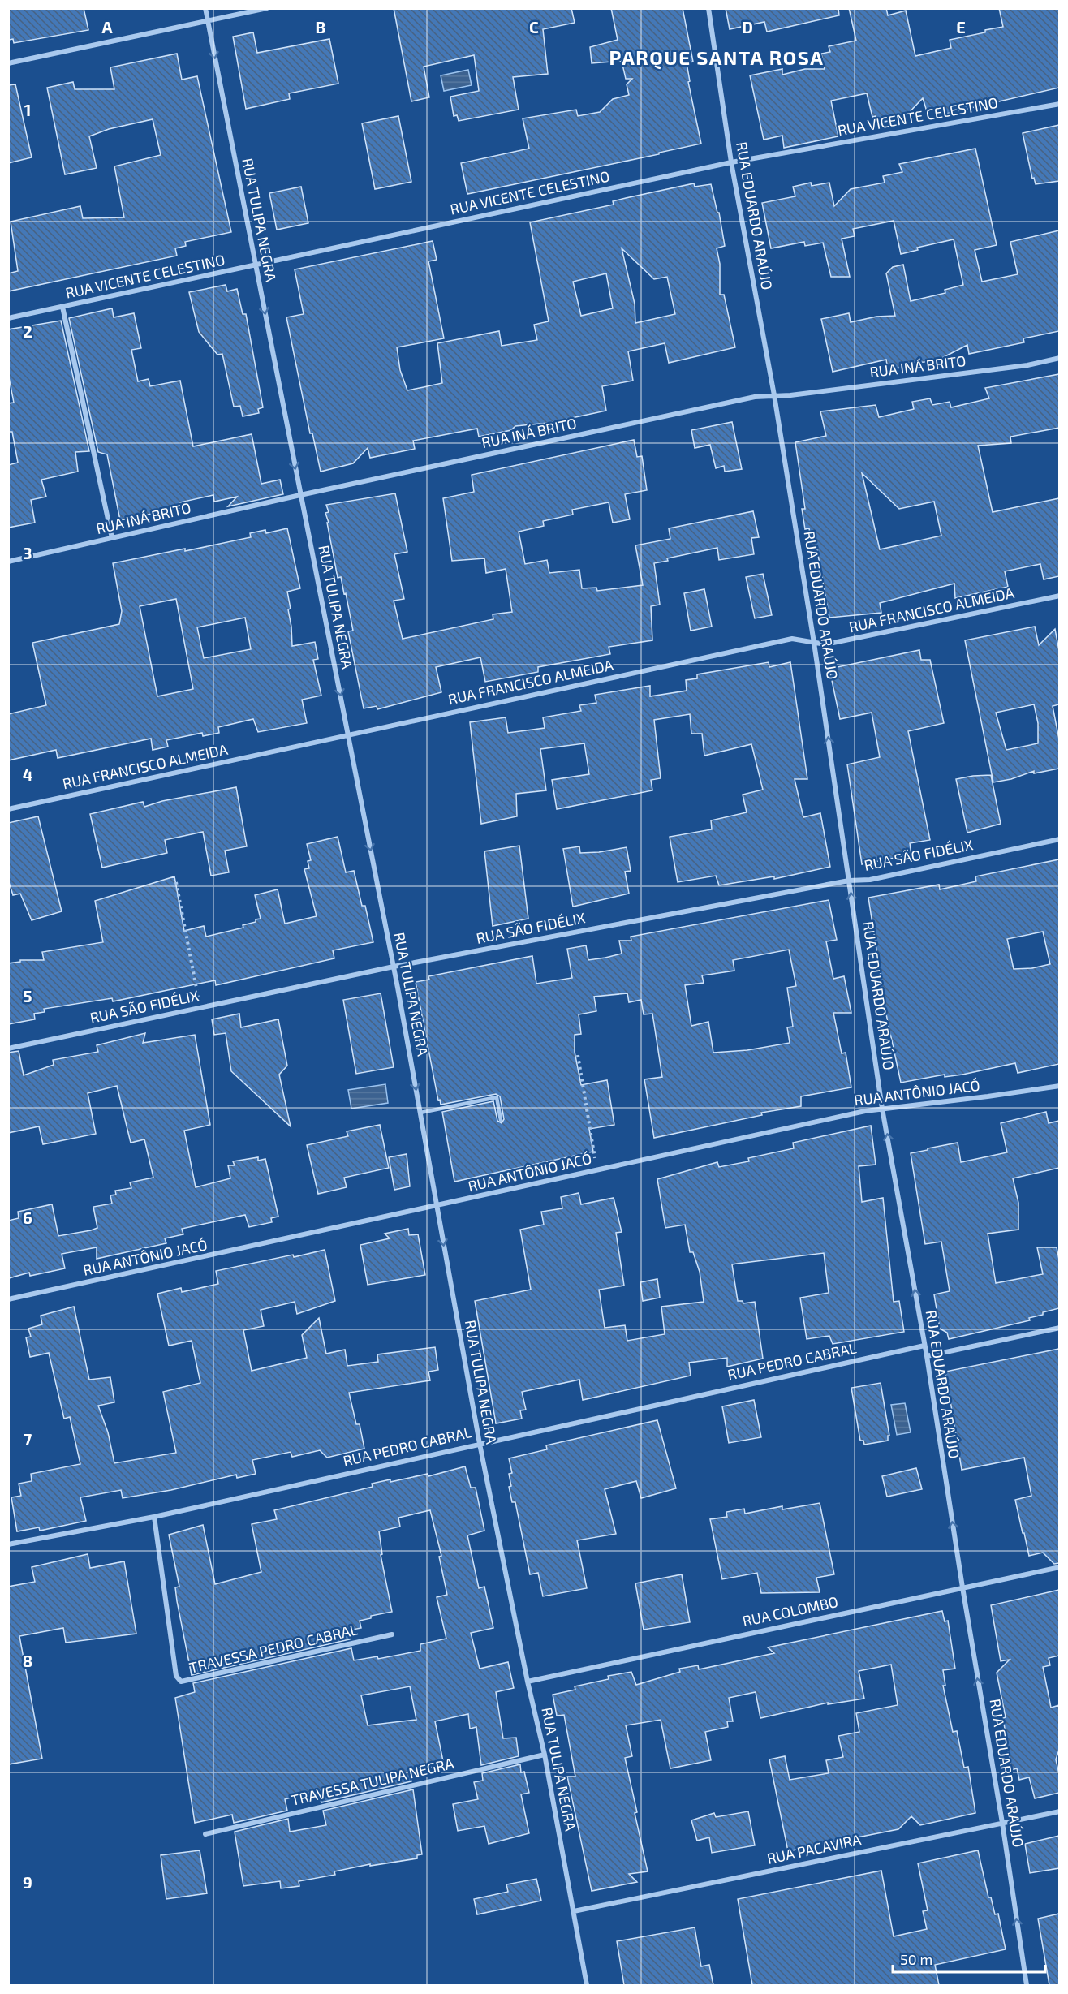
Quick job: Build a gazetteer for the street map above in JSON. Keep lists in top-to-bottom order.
{
  "streets": {
    "street": [
      "RUA VICENTE CELESTINO",
      "RUA EDUARDO ARAÚJO",
      "RUA TULIPA NEGRA",
      "RUA INÁ BRITO",
      "RUA FRANCISCO ALMEIDA",
      "RUA SÃO FIDÉLIX",
      "RUA ANTÔNIO JACÓ",
      "RUA PEDRO CABRAL",
      "RUA COLOMBO",
      "TRAVESSA PEDRO CABRAL",
      "TRAVESSA TULIPA NEGRA",
      "RUA PACAVIRA"
    ]
  },
  "crossings": [
    ["RUA VICENTE CELESTINO", "RUA EDUARDO ARAÚJO"],
    ["RUA VICENTE CELESTINO", "RUA TULIPA NEGRA"],
    ["RUA EDUARDO ARAÚJO", "RUA INÁ BRITO"],
    ["RUA EDUARDO ARAÚJO", "RUA FRANCISCO ALMEIDA"],
    ["RUA EDUARDO ARAÚJO", "RUA SÃO FIDÉLIX"],
    ["RUA EDUARDO ARAÚJO", "RUA ANTÔNIO JACÓ"],
    ["RUA EDUARDO ARAÚJO", "RUA PEDRO CABRAL"],
    ["RUA EDUARDO ARAÚJO", "RUA COLOMBO"],
    ["RUA EDUARDO ARAÚJO", "RUA PACAVIRA"],
    ["RUA TULIPA NEGRA", "RUA INÁ BRITO"],
    ["RUA TULIPA NEGRA", "RUA FRANCISCO ALMEIDA"],
    ["RUA TULIPA NEGRA", "RUA SÃO FIDÉLIX"],
    ["RUA TULIPA NEGRA", "RUA ANTÔNIO JACÓ"],
    ["RUA TULIPA NEGRA", "RUA PEDRO CABRAL"],
    ["RUA TULIPA NEGRA", "RUA COLOMBO"],
    ["RUA TULIPA NEGRA", "TRAVESSA TULIPA NEGRA"],
    ["RUA TULIPA NEGRA", "RUA PACAVIRA"],
    ["RUA PEDRO CABRAL", "TRAVESSA PEDRO CABRAL"]
  ],
  "one_way": ["RUA EDUARDO ARAÚJO", "RUA TULIPA NEGRA"],
  "districts": ["PARQUE SANTA ROSA"],
  "scale_bar": "50 m",
  "grid": {
    "columns": [
      "A",
      "B",
      "C",
      "D",
      "E"
    ],
    "rows": [
      "1",
      "2",
      "3",
      "4",
      "5",
      "6",
      "7",
      "8",
      "9"
    ]
  }
}
